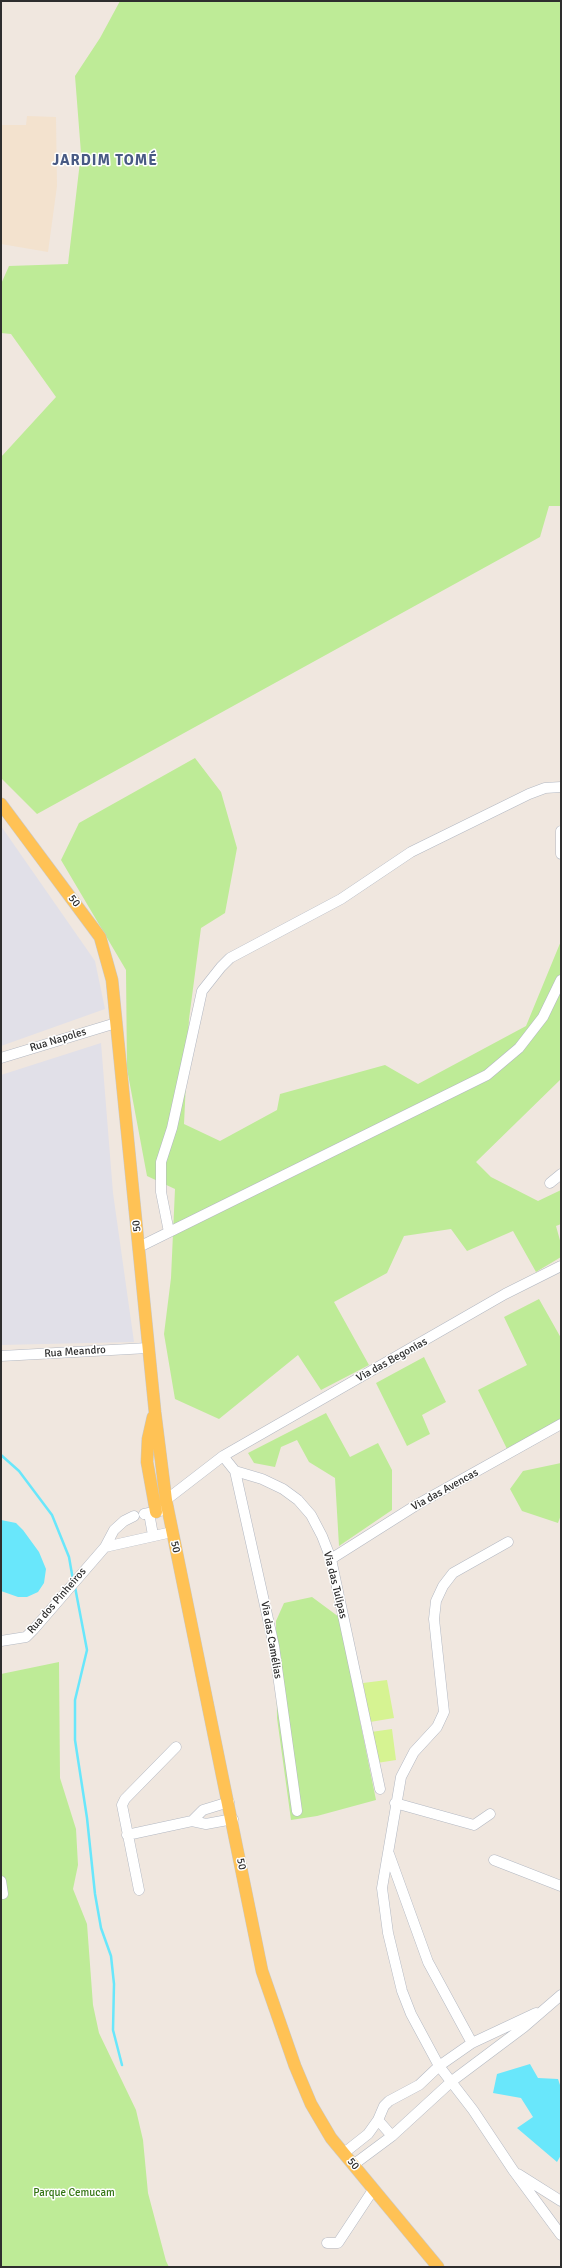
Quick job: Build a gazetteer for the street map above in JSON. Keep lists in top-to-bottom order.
{
  "streets": {
    "main road": ["50"],
    "street": [
      "Rua Napoles",
      "Rua Meandro",
      "Via das Begonias",
      "Via das Avencas",
      "Via das Tulipas",
      "Rua dos Pinheiros",
      "Via das Camélias"
    ]
  },
  "crossings": [
    ["50", "Rua Napoles"],
    ["50", "Rua Meandro"],
    ["50", "Rua dos Pinheiros"],
    ["Via das Avencas", "Via das Tulipas"],
    ["Via das Tulipas", "Via das Camélias"]
  ],
  "districts": ["JARDIM TOMÉ"],
  "parks": ["Parque Cemucam"]
}
